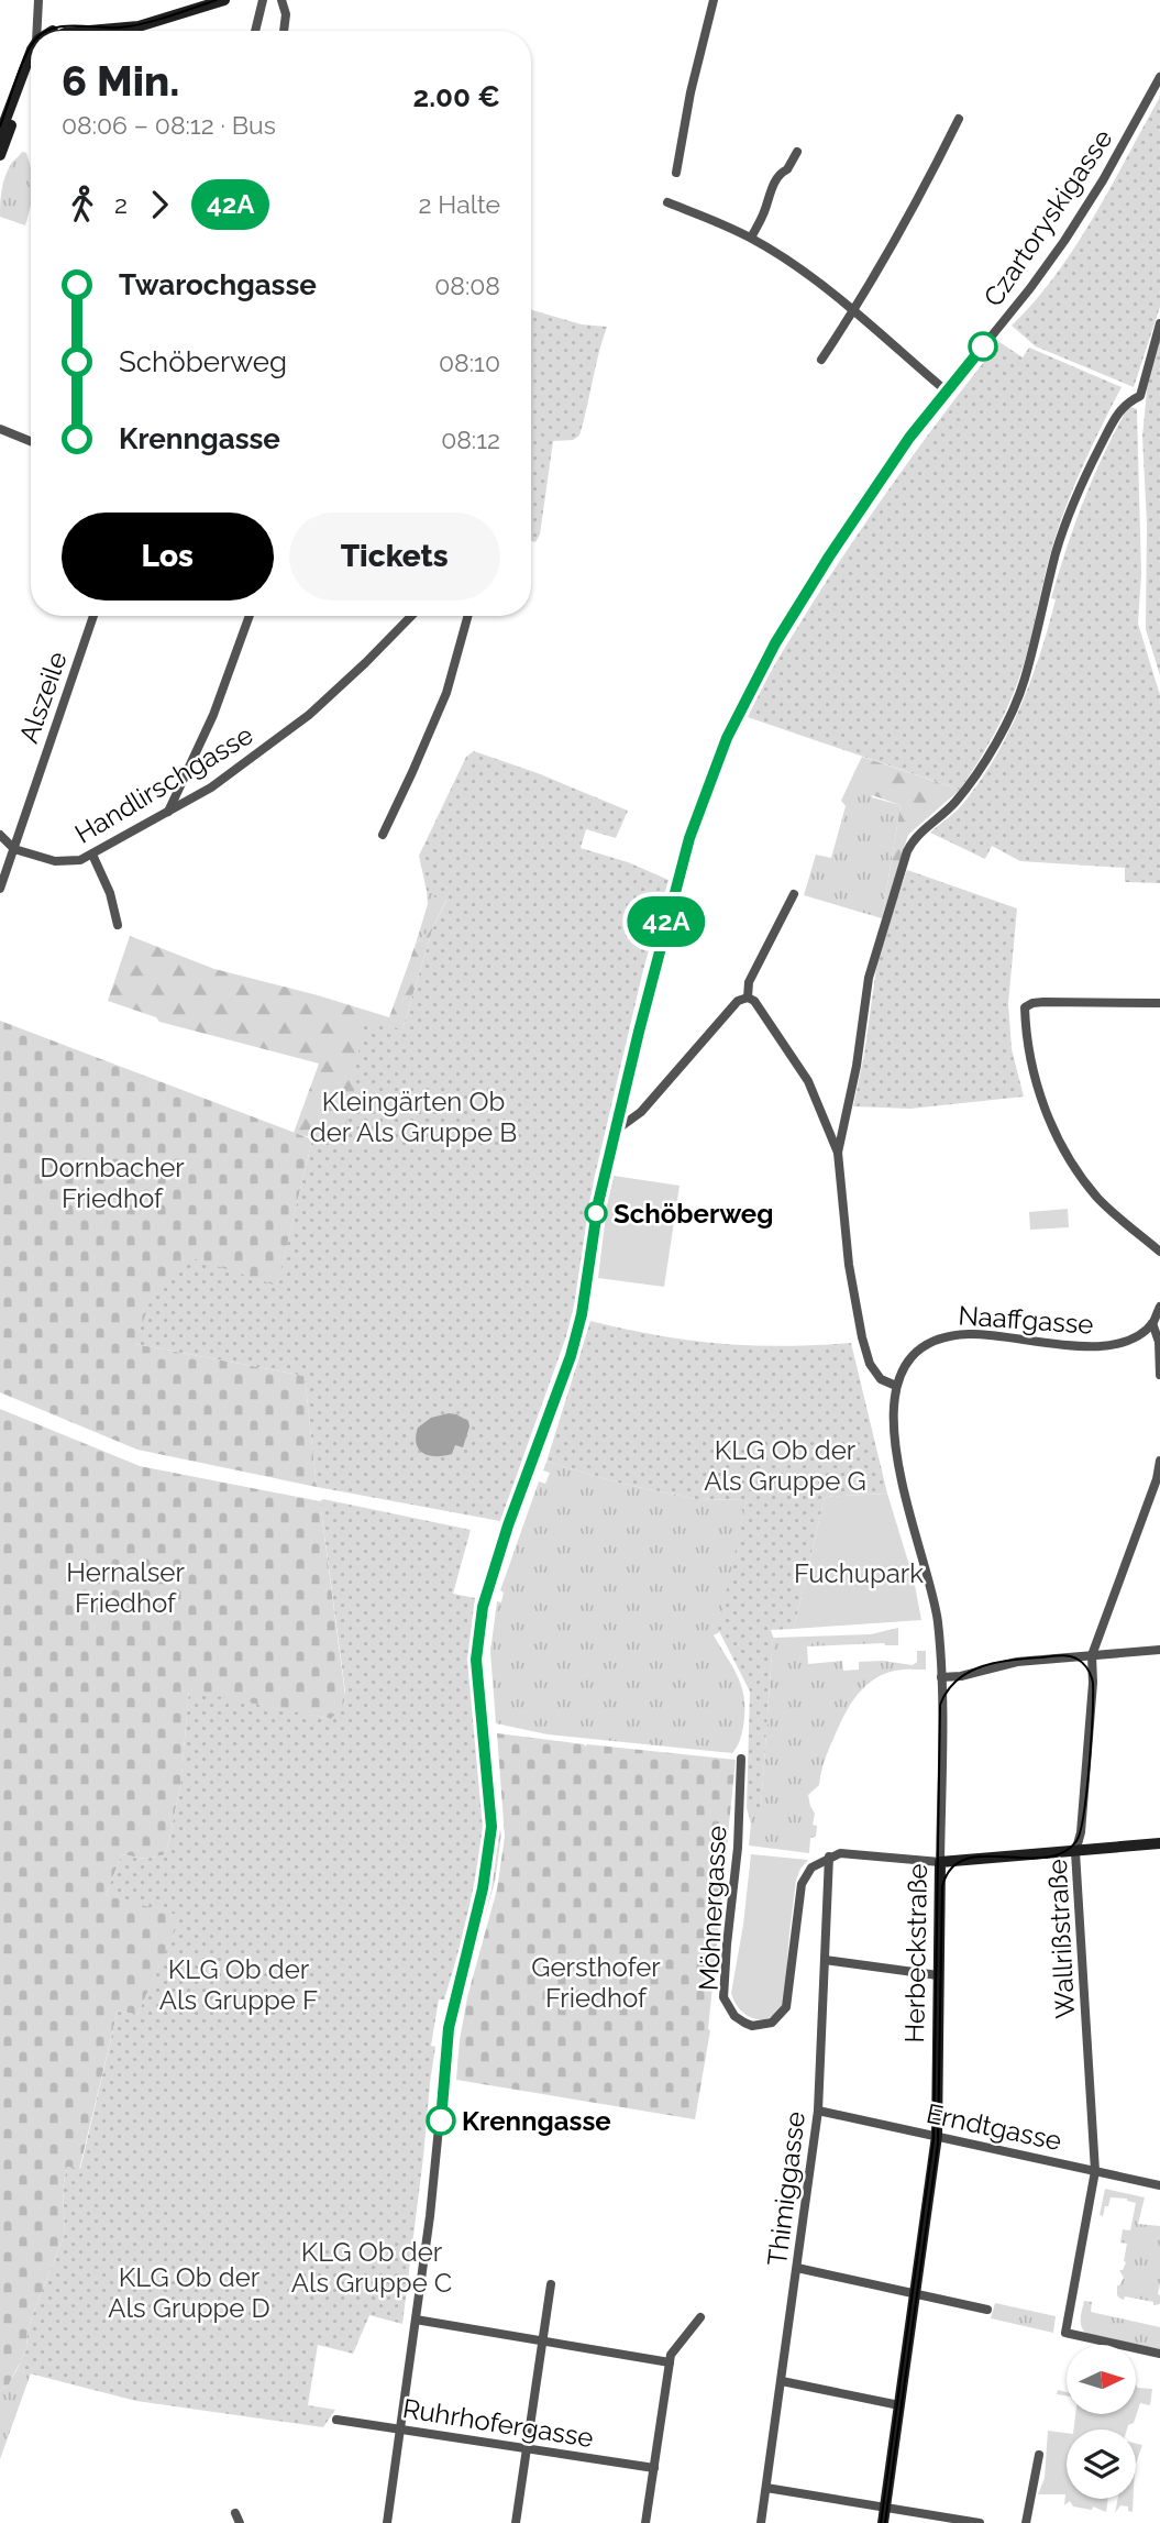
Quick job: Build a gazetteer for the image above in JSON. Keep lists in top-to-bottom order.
{
  "streets": {
    "street": [
      "Czartoryskigasse",
      "Alszeile",
      "Handlirschgasse",
      "Naaffgasse",
      "Möhnergasse",
      "Wallrißstraße",
      "Herbeckstraße",
      "Erndtgasse",
      "Thimiggasse",
      "Ruhrhofergasse"
    ]
  },
  "crossings": [
    ["Czartoryskigasse", "Ruhrhofergasse"],
    ["Alszeile", "Handlirschgasse"],
    ["Naaffgasse", "Herbeckstraße"],
    ["Möhnergasse", "Thimiggasse"],
    ["Wallrißstraße", "Erndtgasse"],
    ["Herbeckstraße", "Erndtgasse"],
    ["Erndtgasse", "Thimiggasse"]
  ],
  "parks": [
    "Kleingärten Ob der Als Gruppe B",
    "Dornbacher Friedhof",
    "KLG Ob der Als Gruppe G",
    "Hernalser Friedhof",
    "Fuchupark",
    "Gersthofer Friedhof",
    "KLG Ob der Als Gruppe F",
    "KLG Ob der Als Gruppe C",
    "KLG Ob der Als Gruppe D"
  ],
  "places": ["Schöberweg", "Krenngasse"],
  "lines": ["bus line 42A"],
  "north": "right",
  "page": {
    "on_map": "42A",
    "heading": ["6 Min.", "08:06 – 08:12 · Bus", "2.00 €"],
    "legs": ["2", "42A", "2 Halte"],
    "list": [
      {
        "name": "Twarochgasse",
        "value": "08:08"
      },
      {
        "name": "Schöberweg",
        "value": "08:10"
      },
      {
        "name": "Krenngasse",
        "value": "08:12"
      }
    ],
    "buttons": ["Los", "Tickets"]
  }
}
